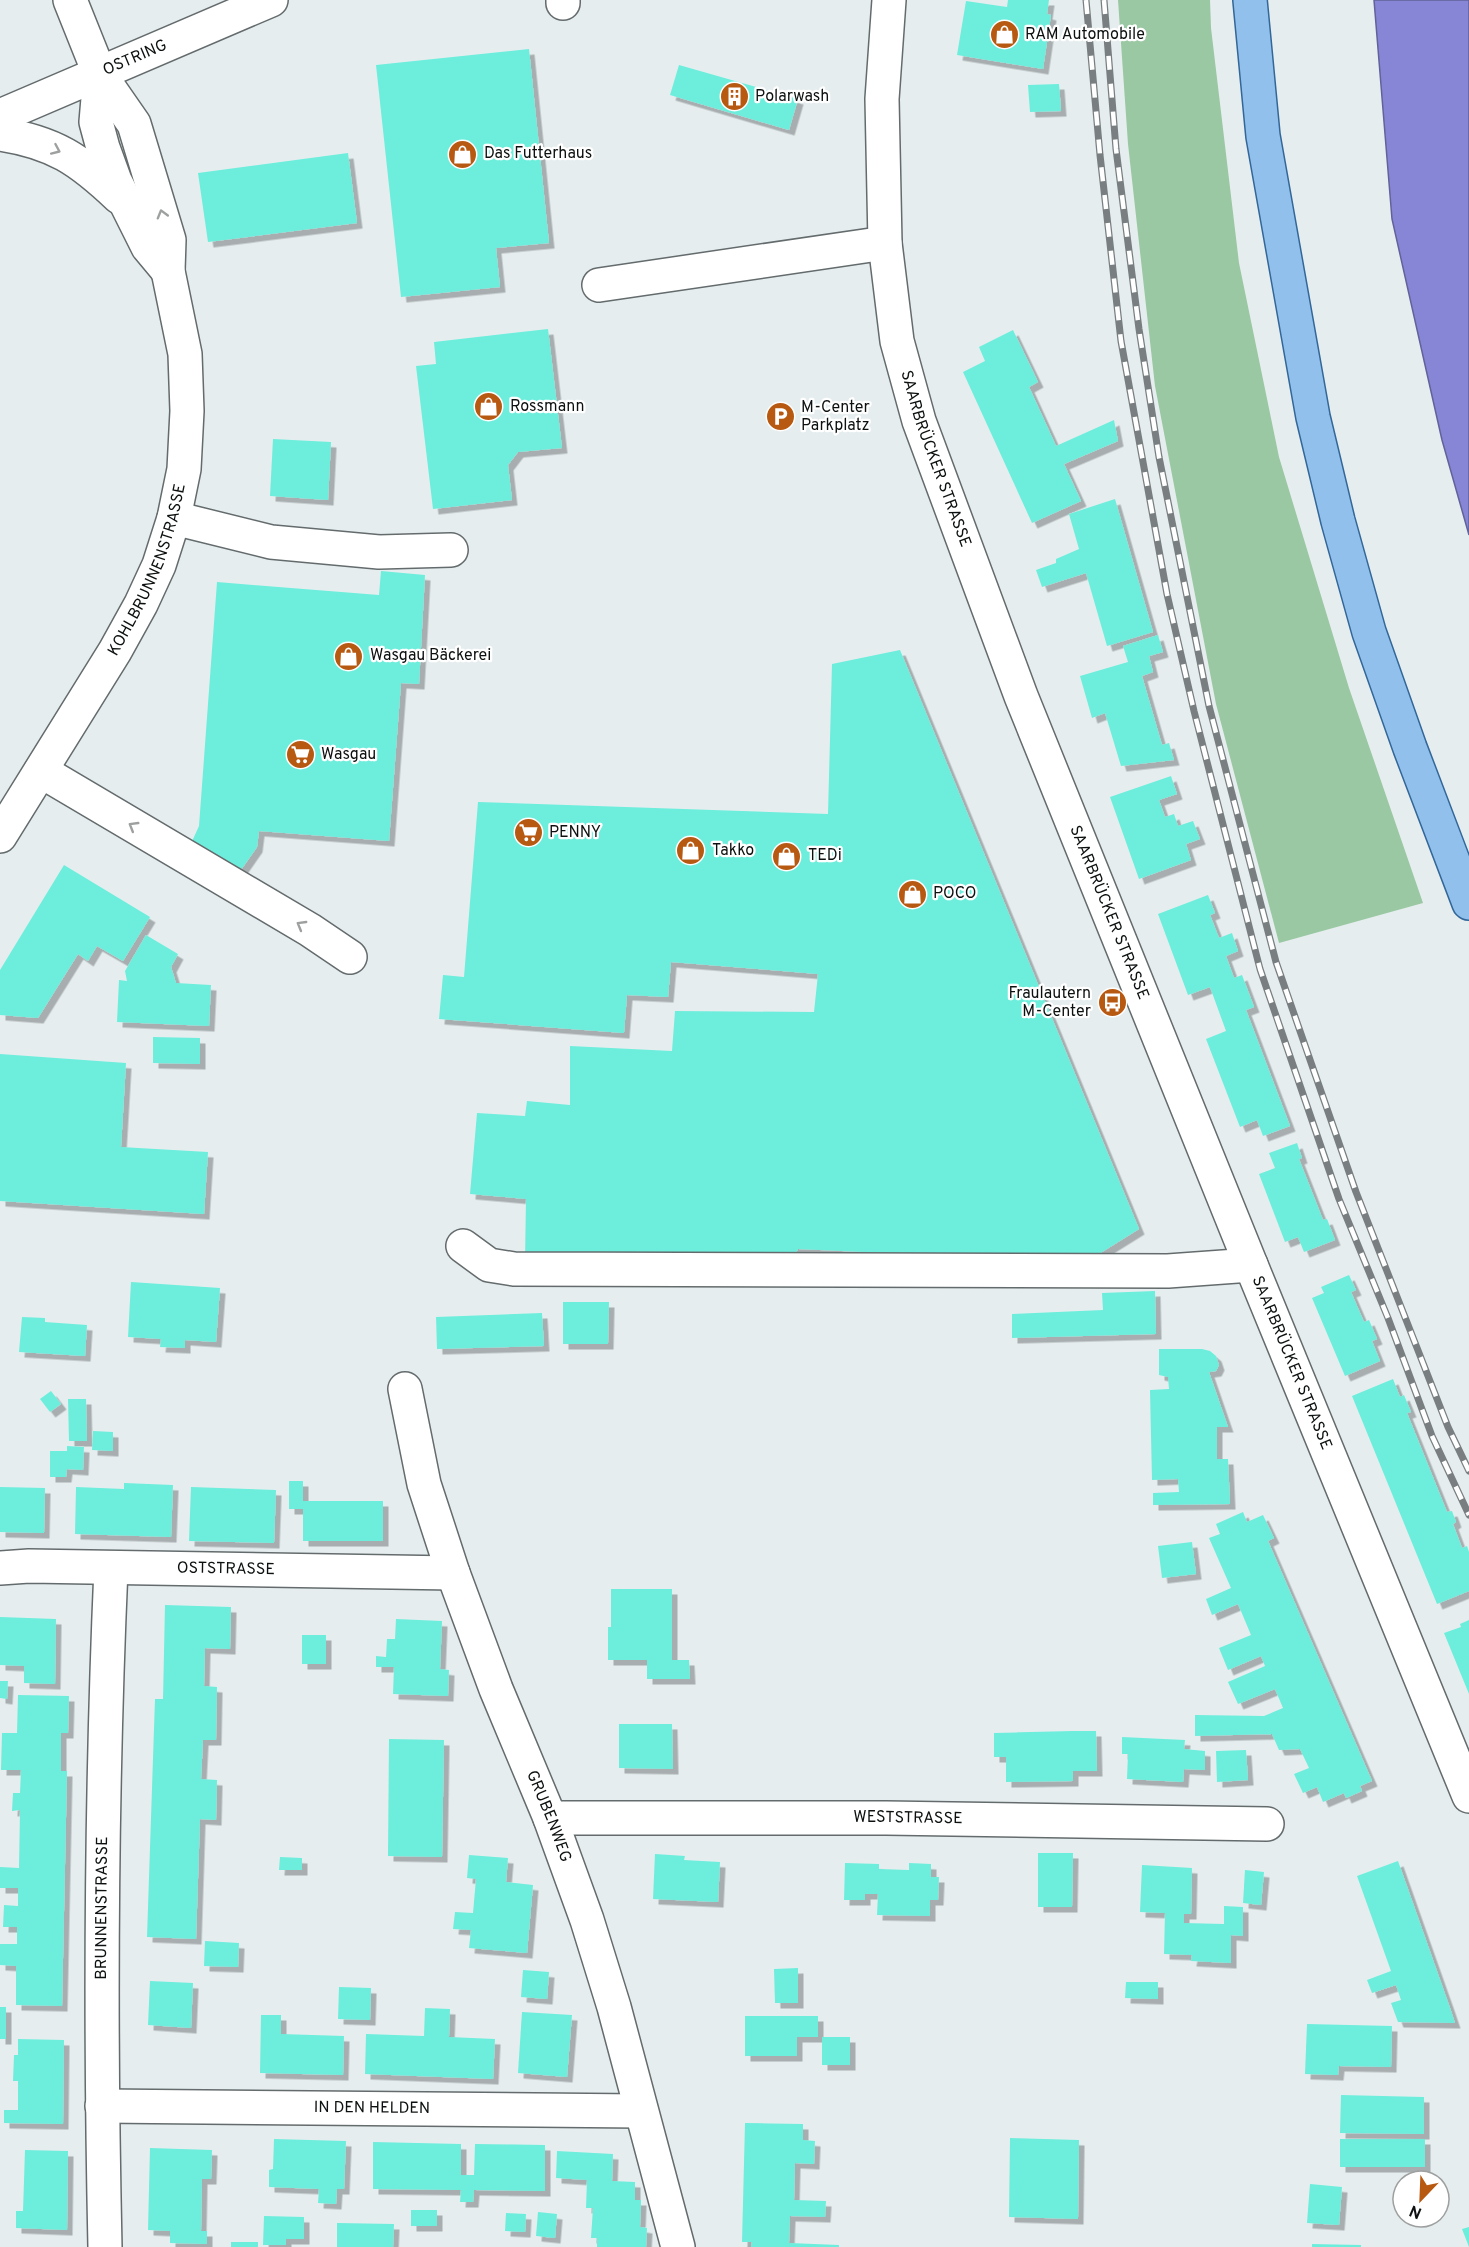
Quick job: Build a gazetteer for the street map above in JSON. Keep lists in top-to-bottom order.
{
  "streets": {
    "street": [
      "OSTRING",
      "SAARBRÜCKER STRASSE",
      "KOHLBRUNNENSTRASSE",
      "OSTSTRASSE",
      "GRUBENWEG",
      "WESTSTRASSE",
      "BRUNNENSTRASSE",
      "IN DEN HELDEN"
    ]
  },
  "crossings": [
    ["OSTRING", "KOHLBRUNNENSTRASSE"],
    ["OSTSTRASSE", "GRUBENWEG"],
    ["OSTSTRASSE", "BRUNNENSTRASSE"],
    ["GRUBENWEG", "WESTSTRASSE"],
    ["GRUBENWEG", "IN DEN HELDEN"],
    ["BRUNNENSTRASSE", "IN DEN HELDEN"]
  ],
  "places": {
    "shop": [
      "RAM Automobile",
      "Das Futterhaus",
      "Rossmann",
      "Wasgau Bäckerei",
      "Takko",
      "TEDi",
      "POCO"
    ],
    "building": ["Polarwash"],
    "parking": ["M-Center Parkplatz"],
    "supermarket": ["Wasgau", "PENNY"],
    "bus stop": ["Fraulautern M-Center"]
  },
  "north": "bottom left"
}
